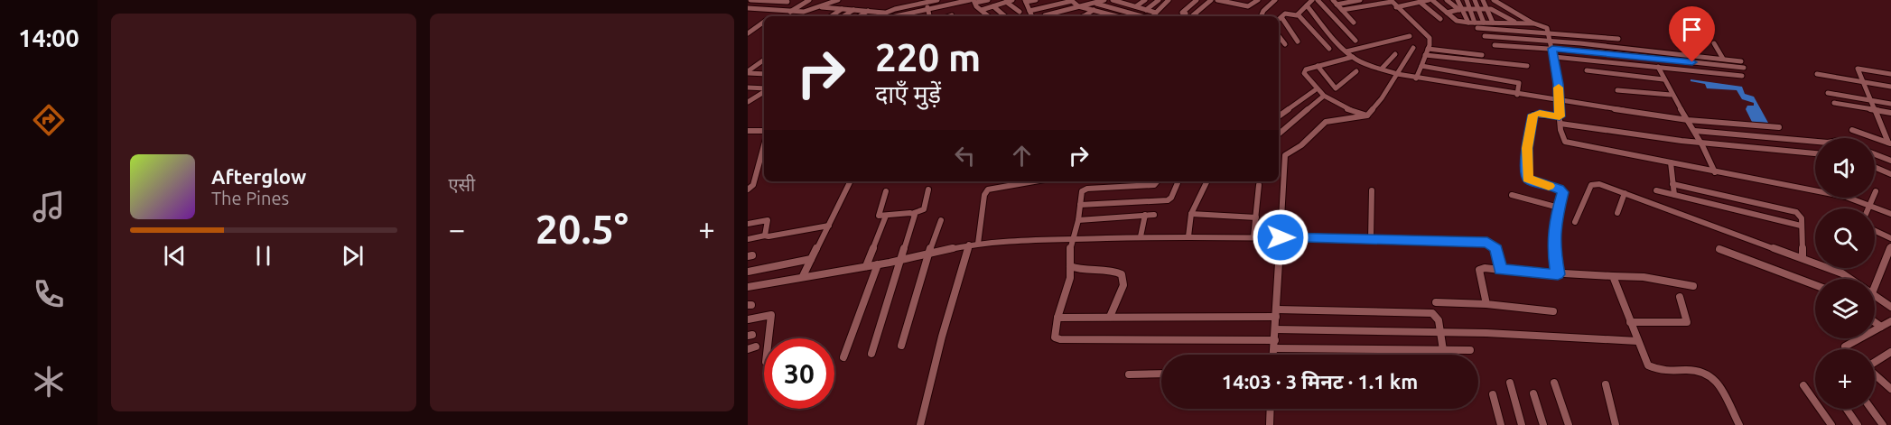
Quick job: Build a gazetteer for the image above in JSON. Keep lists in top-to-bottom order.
{
  "page": {
    "tabs": "14:00",
    "tile": "एसी",
    "turn": ["220 m", "दाएँ मुड़ें"],
    "map_buttons": "+",
    "song": ["Afterglow", "The Pines"],
    "heat": ["−", "20.5°", "+"],
    "limit": "30",
    "trip": "14:03 · 3 मिनट · 1.1 km"
  }
}
